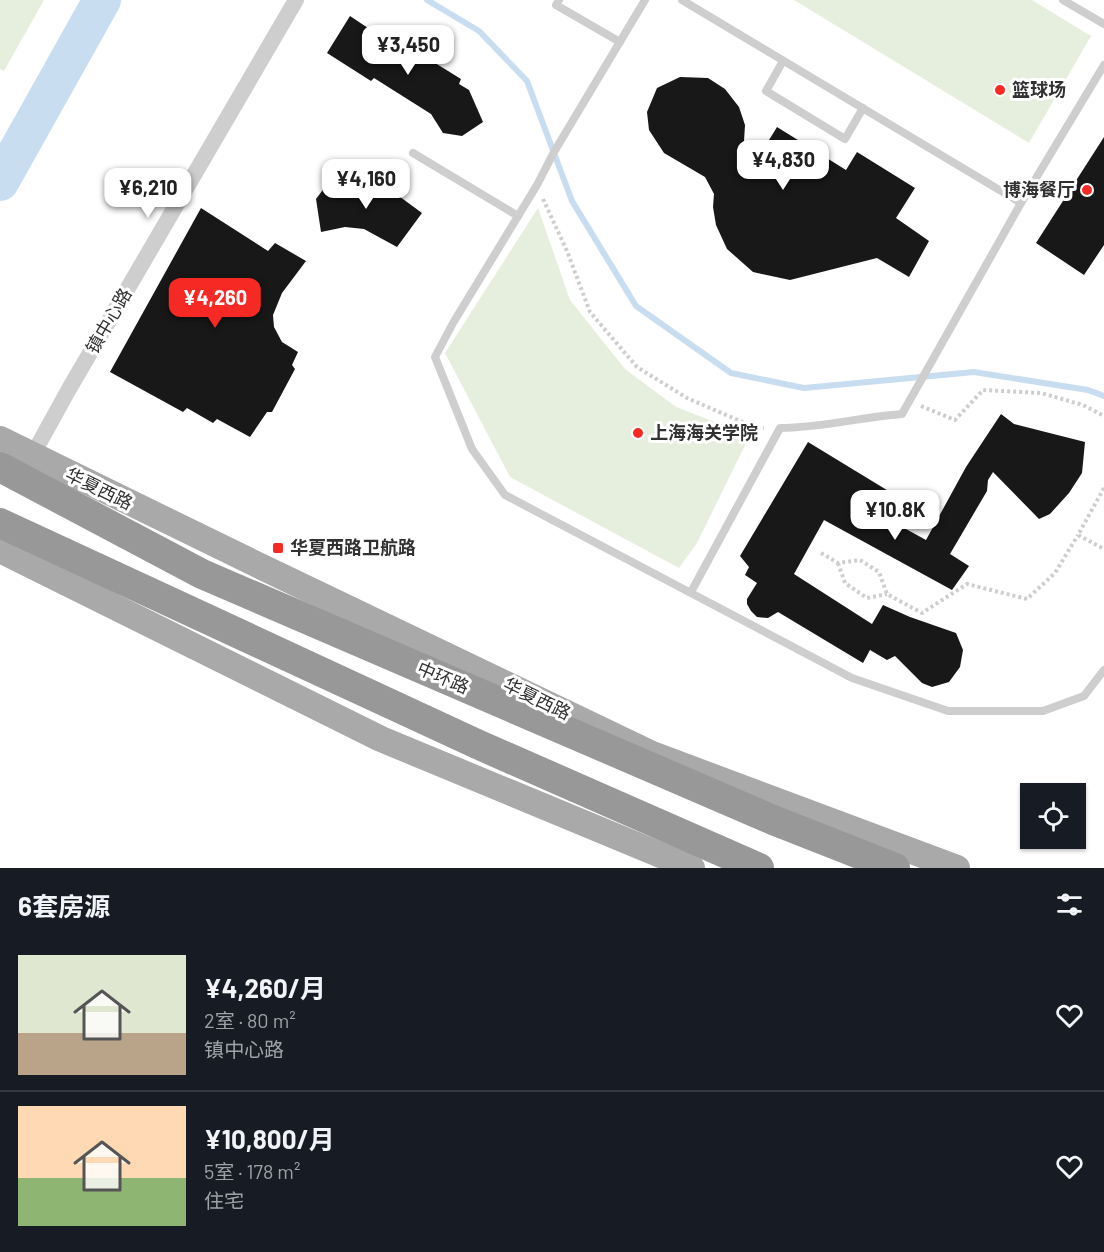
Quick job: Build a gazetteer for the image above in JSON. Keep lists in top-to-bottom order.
{
  "streets": {
    "highway": ["中环路"],
    "main road": ["华夏西路"],
    "street": ["镇中心路"]
  },
  "crossings": [
    ["镇中心路", "华夏西路"]
  ],
  "places": {
    "other": ["篮球场", "博海餐厅", "上海海关学院"],
    "transit": ["华夏西路卫航路"]
  },
  "page": {
    "price": [
      "¥3,450",
      "¥4,830",
      "¥4,160",
      "¥6,210",
      "¥4,260",
      "¥10.8K"
    ],
    "heading": "6套房源",
    "list": [
      {
        "name": "¥4,260/月",
        "note": "2室 · 80 m² · 镇中心路"
      },
      {
        "name": "¥10,800/月",
        "note": "5室 · 178 m² · 住宅"
      }
    ]
  }
}
